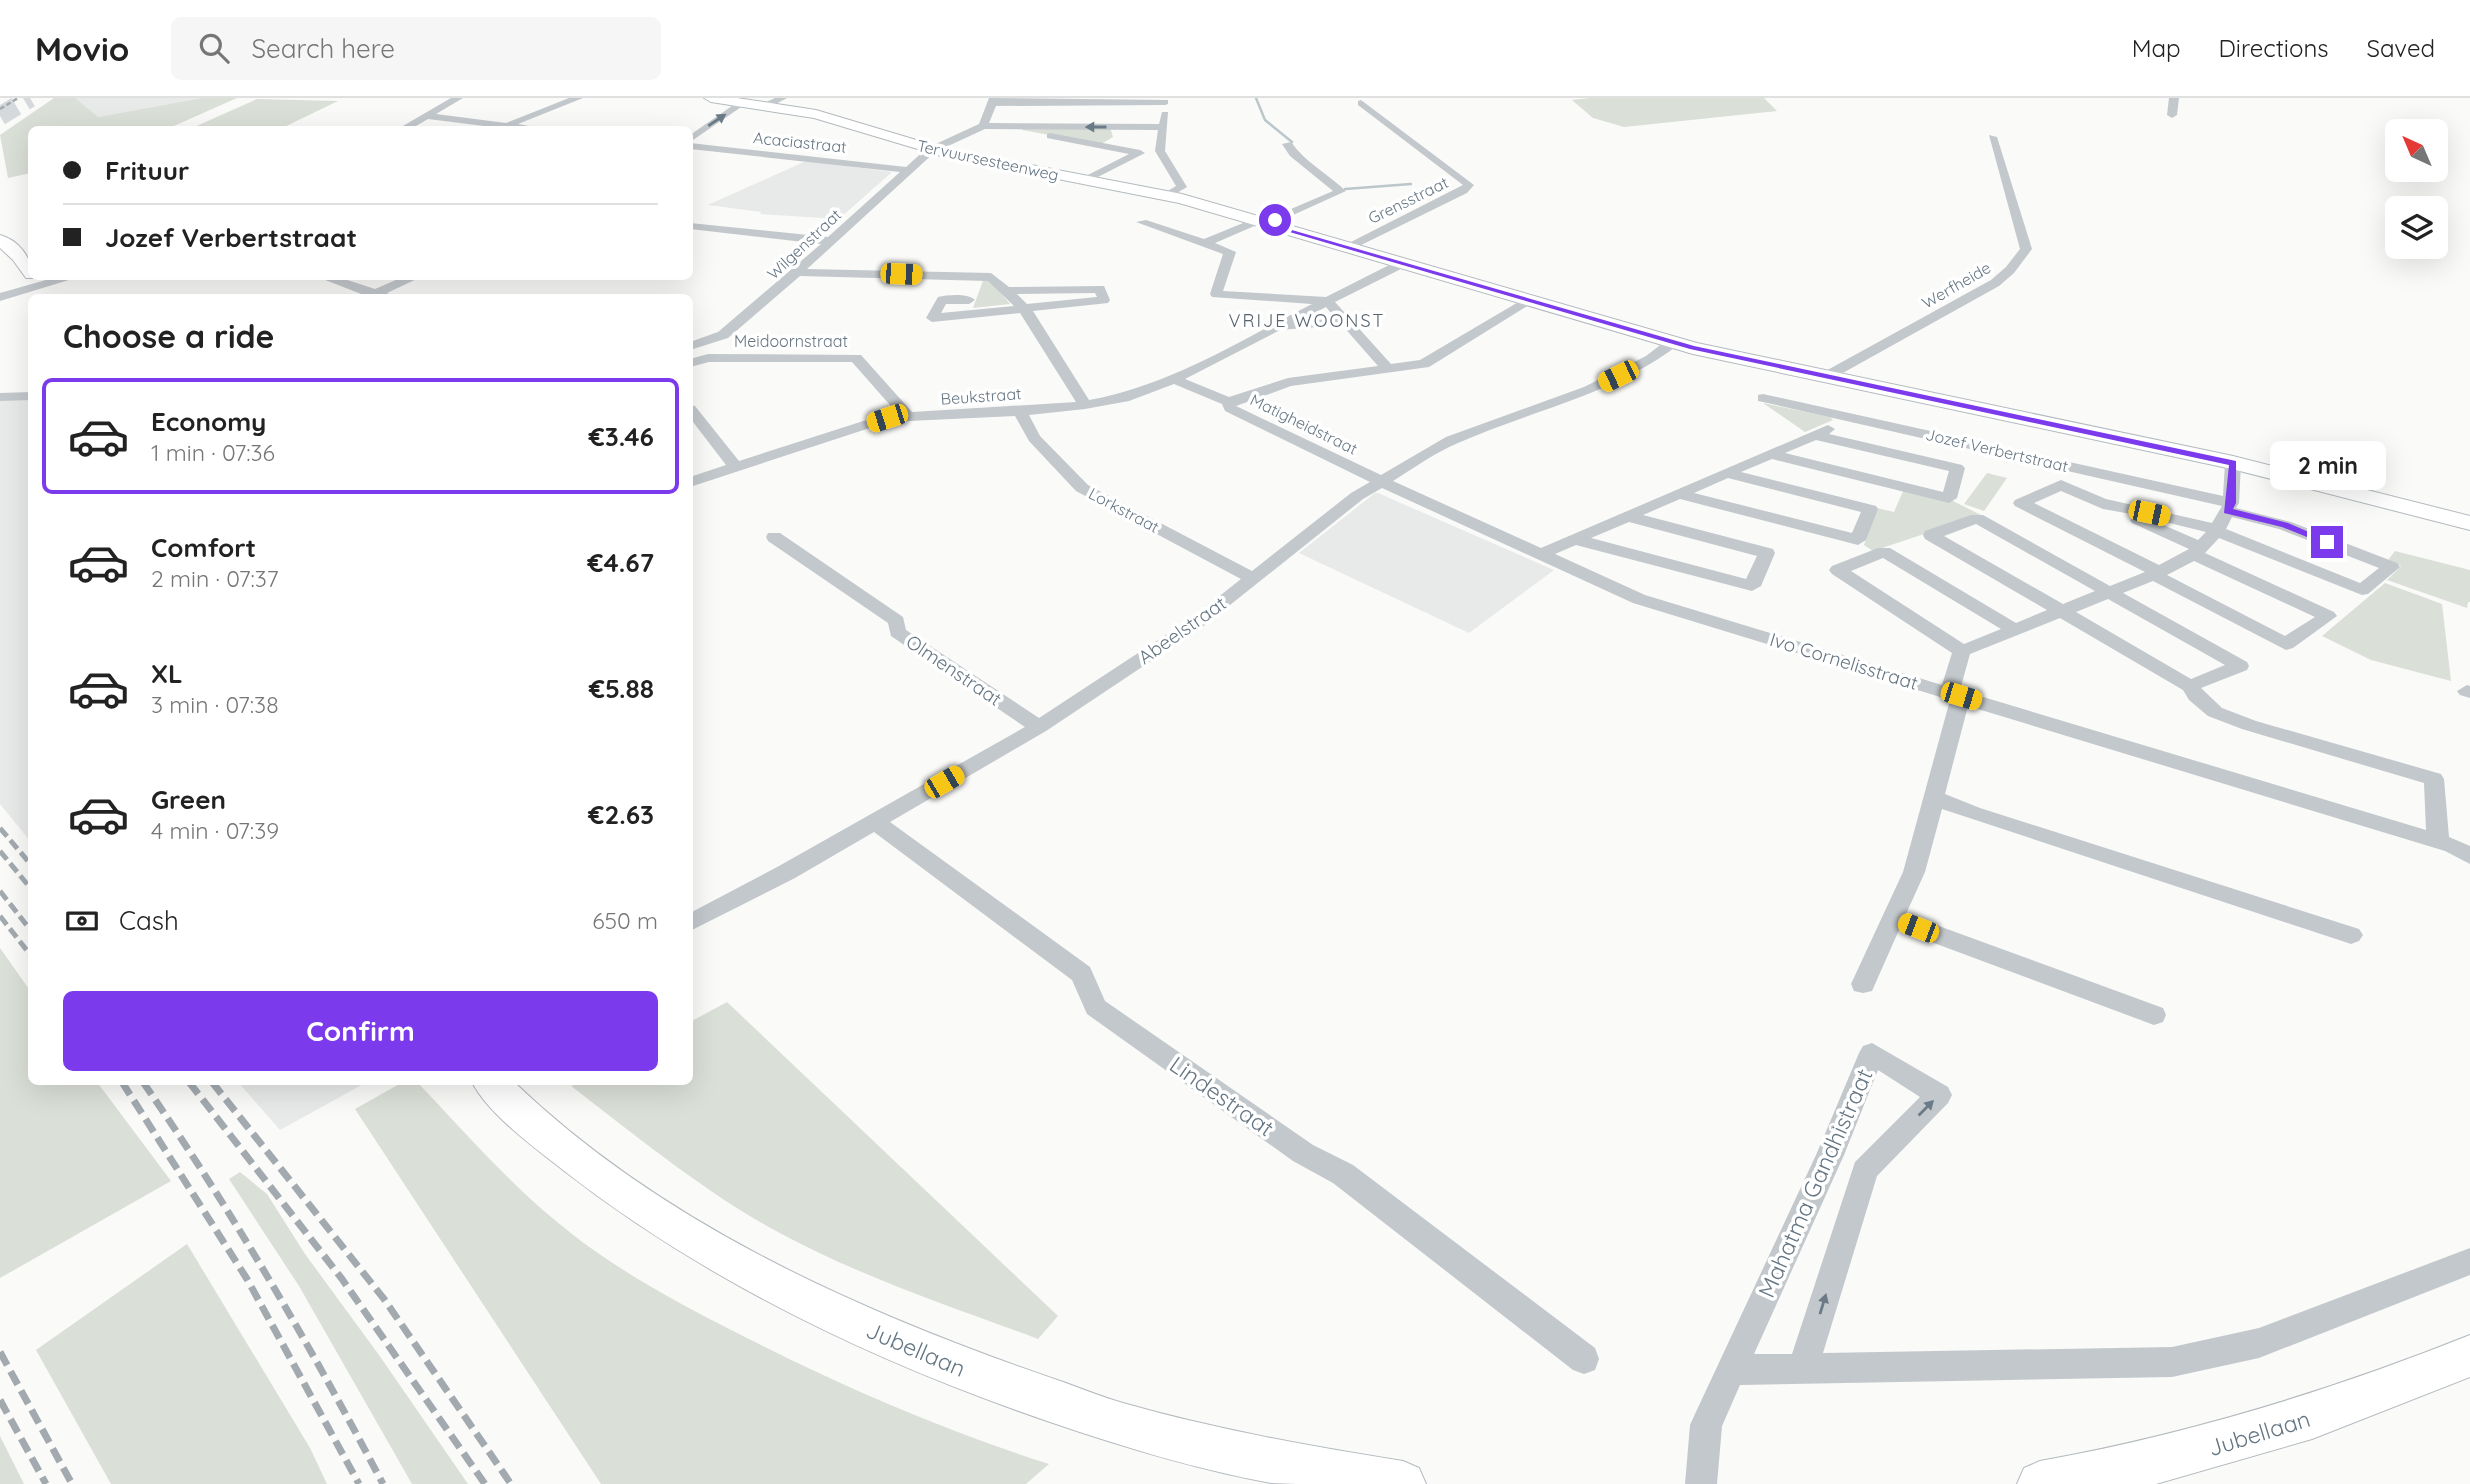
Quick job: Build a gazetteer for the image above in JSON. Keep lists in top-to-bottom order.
{
  "streets": {
    "street": [
      "Acaciastraat",
      "Tervuursesteenweg",
      "Grensstraat",
      "Wilgenstraat",
      "Werfheide",
      "Meidoornstraat",
      "Beukstraat",
      "Matigheidstraat",
      "Jozef Verbertstraat",
      "Lorkstraat",
      "Abeelstraat",
      "Ivo Cornelisstraat",
      "Olmenstraat",
      "Lindestraat",
      "Mahatma Gandhistraat",
      "Jubellaan"
    ]
  },
  "crossings": [
    ["Acaciastraat", "Wilgenstraat"],
    ["Tervuursesteenweg", "Grensstraat"],
    ["Tervuursesteenweg", "Wilgenstraat"],
    ["Tervuursesteenweg", "Werfheide"],
    ["Tervuursesteenweg", "Beukstraat"],
    ["Tervuursesteenweg", "Abeelstraat"],
    ["Meidoornstraat", "Beukstraat"],
    ["Beukstraat", "Matigheidstraat"],
    ["Beukstraat", "Lorkstraat"],
    ["Matigheidstraat", "Abeelstraat"],
    ["Matigheidstraat", "Ivo Cornelisstraat"],
    ["Lorkstraat", "Abeelstraat"],
    ["Abeelstraat", "Ivo Cornelisstraat"],
    ["Abeelstraat", "Olmenstraat"],
    ["Abeelstraat", "Lindestraat"]
  ],
  "districts": ["VRIJE WOONST"],
  "north": "top left",
  "page": {
    "header": "Movio",
    "search": "Search here",
    "nav": ["Map", "Directions", "Saved"],
    "banner": ["Frituur", "Jozef Verbertstraat"],
    "heading": "Choose a ride",
    "list": [
      {
        "name": "Economy",
        "note": "1 min · 07:36",
        "value": "€3.46"
      },
      {
        "name": "Comfort",
        "note": "2 min · 07:37",
        "value": "€4.67"
      },
      {
        "name": "XL",
        "note": "3 min · 07:38",
        "value": "€5.88"
      },
      {
        "name": "Green",
        "note": "4 min · 07:39",
        "value": "€2.63"
      }
    ],
    "bubble": "2 min",
    "pay": ["Cash", "650 m"],
    "buttons": "Confirm"
  }
}
